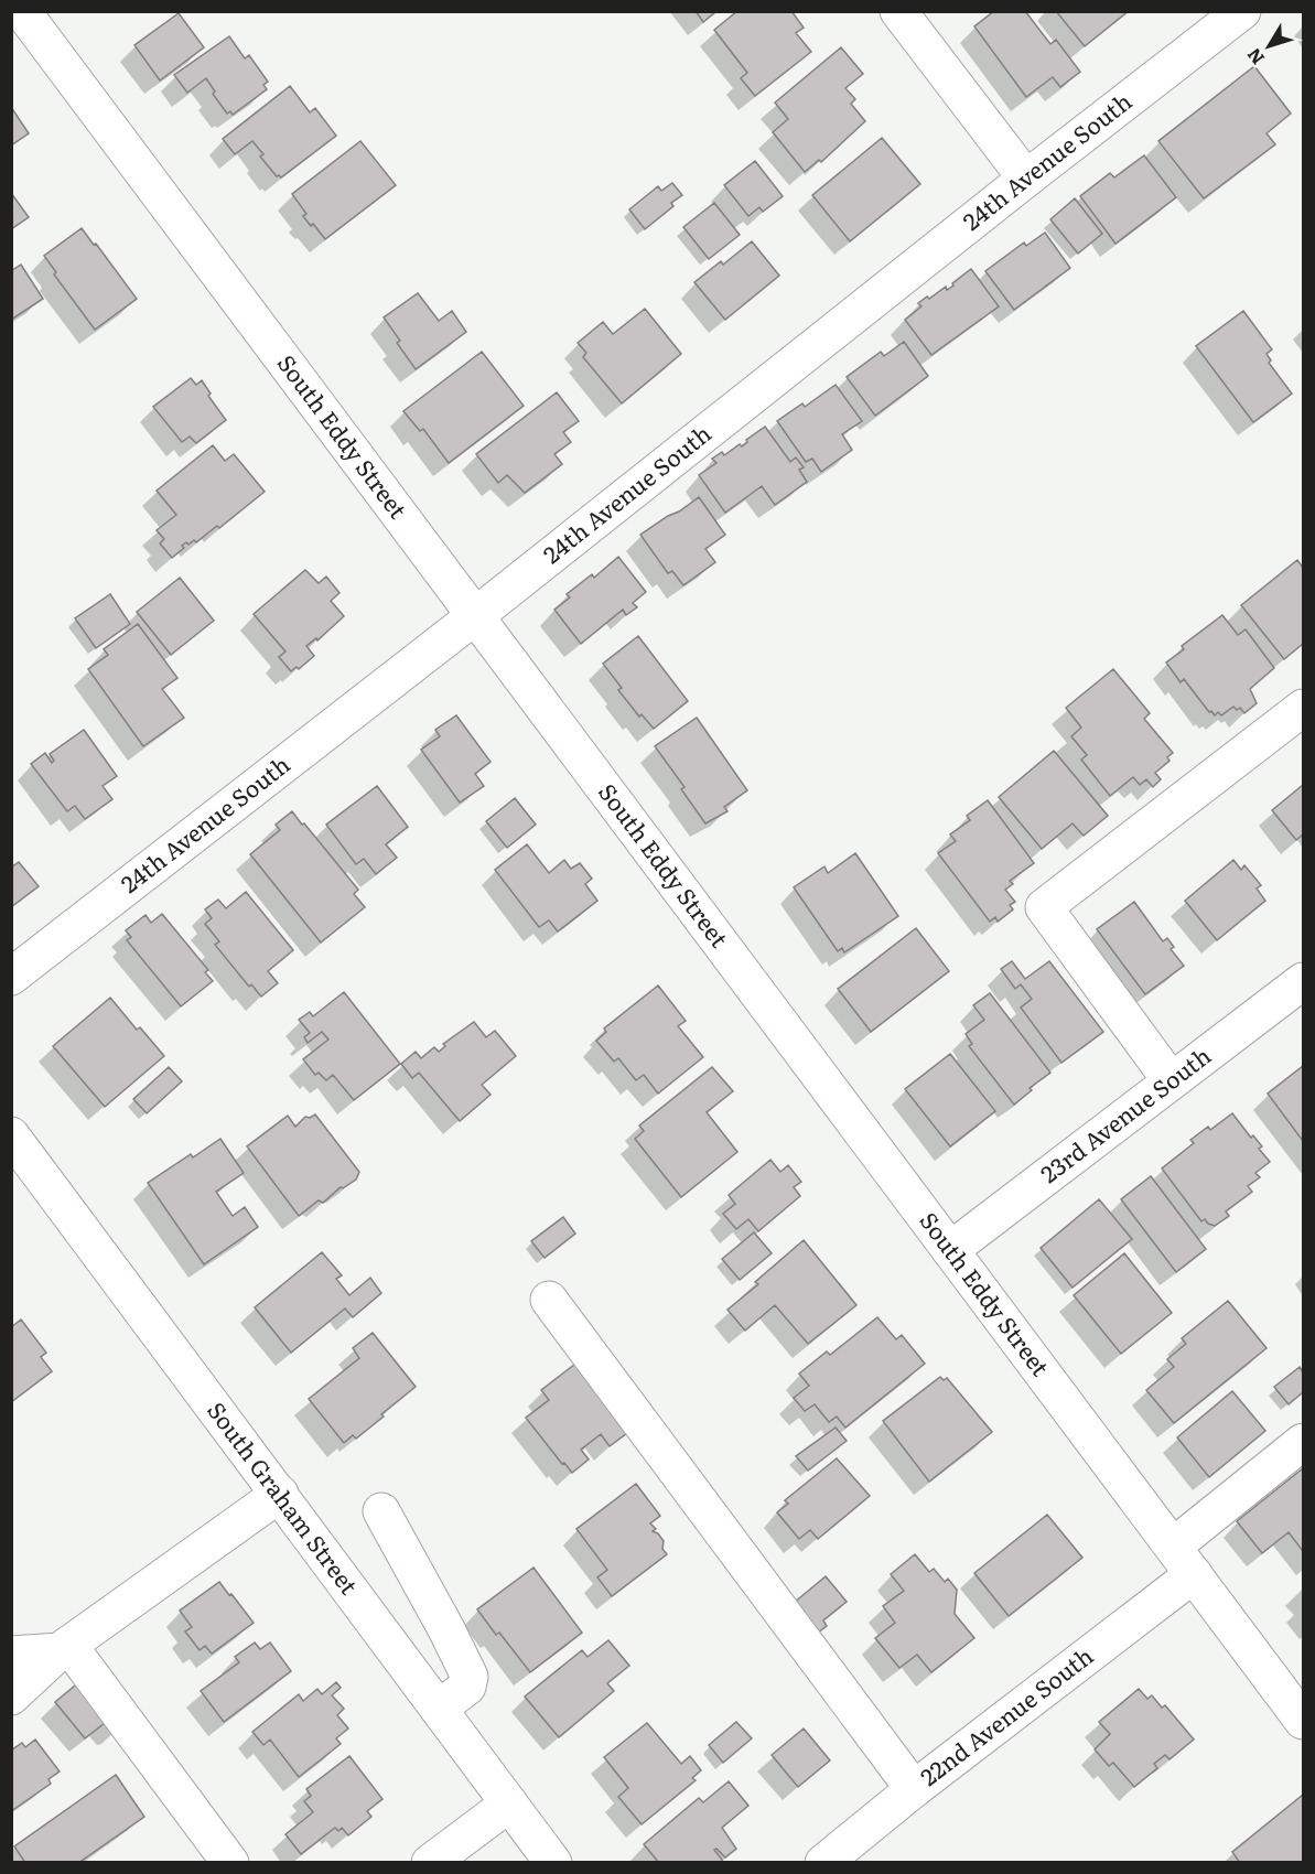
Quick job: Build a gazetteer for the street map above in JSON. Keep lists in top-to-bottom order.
{
  "streets": {
    "street": [
      "24th Avenue South",
      "South Eddy Street",
      "23rd Avenue South",
      "South Graham Street",
      "22nd Avenue South"
    ]
  },
  "crossings": [
    ["24th Avenue South", "South Eddy Street"],
    ["South Eddy Street", "23rd Avenue South"],
    ["South Eddy Street", "22nd Avenue South"]
  ],
  "north": "bottom left"
}
